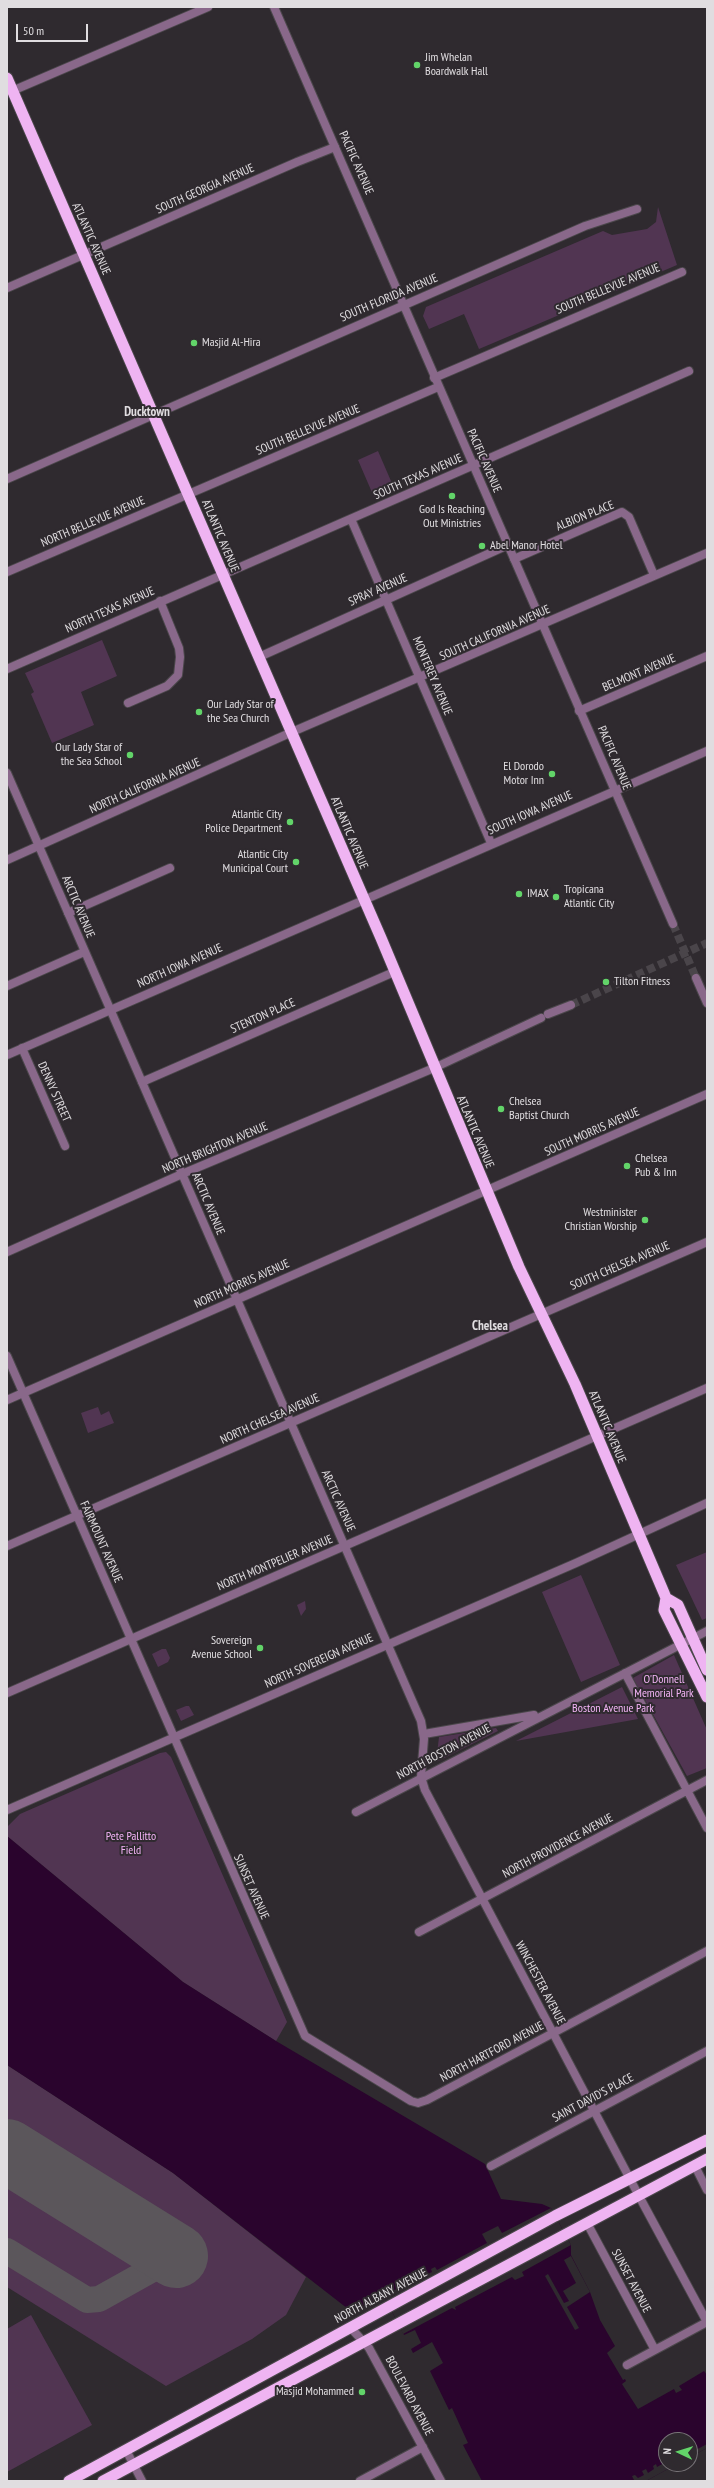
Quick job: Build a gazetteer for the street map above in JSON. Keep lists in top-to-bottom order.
{
  "streets": {
    "highway": ["ATLANTIC AVENUE", "NORTH ALBANY AVENUE"],
    "street": [
      "PACIFIC AVENUE",
      "SOUTH GEORGIA AVENUE",
      "SOUTH BELLEVUE AVENUE",
      "SOUTH FLORIDA AVENUE",
      "SOUTH TEXAS AVENUE",
      "ALBION PLACE",
      "NORTH BELLEVUE AVENUE",
      "SPRAY AVENUE",
      "NORTH TEXAS AVENUE",
      "SOUTH CALIFORNIA AVENUE",
      "BELMONT AVENUE",
      "MONTEREY AVENUE",
      "NORTH CALIFORNIA AVENUE",
      "SOUTH IOWA AVENUE",
      "ARCTIC AVENUE",
      "NORTH IOWA AVENUE",
      "STENTON PLACE",
      "DENNY STREET",
      "SOUTH MORRIS AVENUE",
      "NORTH BRIGHTON AVENUE",
      "SOUTH CHELSEA AVENUE",
      "NORTH MORRIS AVENUE",
      "NORTH CHELSEA AVENUE",
      "FAIRMOUNT AVENUE",
      "NORTH MONTPELIER AVENUE",
      "NORTH SOVEREIGN AVENUE",
      "NORTH BOSTON AVENUE",
      "NORTH PROVIDENCE AVENUE",
      "SUNSET AVENUE",
      "WINCHESTER AVENUE",
      "NORTH HARTFORD AVENUE",
      "SAINT DAVID'S PLACE",
      "BOULEVARD AVENUE"
    ]
  },
  "crossings": [
    ["PACIFIC AVENUE", "SOUTH GEORGIA AVENUE"],
    ["PACIFIC AVENUE", "SOUTH BELLEVUE AVENUE"],
    ["PACIFIC AVENUE", "SOUTH FLORIDA AVENUE"],
    ["PACIFIC AVENUE", "SOUTH TEXAS AVENUE"],
    ["PACIFIC AVENUE", "ALBION PLACE"],
    ["PACIFIC AVENUE", "SPRAY AVENUE"],
    ["PACIFIC AVENUE", "SOUTH CALIFORNIA AVENUE"],
    ["PACIFIC AVENUE", "BELMONT AVENUE"],
    ["PACIFIC AVENUE", "SOUTH IOWA AVENUE"],
    ["SOUTH GEORGIA AVENUE", "ATLANTIC AVENUE"],
    ["ATLANTIC AVENUE", "SOUTH BELLEVUE AVENUE"],
    ["ATLANTIC AVENUE", "SOUTH FLORIDA AVENUE"],
    ["ATLANTIC AVENUE", "SOUTH TEXAS AVENUE"],
    ["ATLANTIC AVENUE", "NORTH BELLEVUE AVENUE"],
    ["ATLANTIC AVENUE", "SPRAY AVENUE"],
    ["ATLANTIC AVENUE", "NORTH TEXAS AVENUE"],
    ["ATLANTIC AVENUE", "SOUTH CALIFORNIA AVENUE"],
    ["ATLANTIC AVENUE", "NORTH CALIFORNIA AVENUE"],
    ["ATLANTIC AVENUE", "SOUTH IOWA AVENUE"],
    ["ATLANTIC AVENUE", "NORTH IOWA AVENUE"],
    ["ATLANTIC AVENUE", "STENTON PLACE"],
    ["ATLANTIC AVENUE", "SOUTH MORRIS AVENUE"],
    ["ATLANTIC AVENUE", "NORTH BRIGHTON AVENUE"],
    ["ATLANTIC AVENUE", "SOUTH CHELSEA AVENUE"],
    ["ATLANTIC AVENUE", "NORTH MORRIS AVENUE"],
    ["ATLANTIC AVENUE", "NORTH CHELSEA AVENUE"],
    ["ATLANTIC AVENUE", "NORTH MONTPELIER AVENUE"],
    ["ATLANTIC AVENUE", "NORTH SOVEREIGN AVENUE"],
    ["ATLANTIC AVENUE", "NORTH BOSTON AVENUE"],
    ["SOUTH BELLEVUE AVENUE", "NORTH BELLEVUE AVENUE"],
    ["SOUTH TEXAS AVENUE", "NORTH TEXAS AVENUE"],
    ["SOUTH TEXAS AVENUE", "MONTEREY AVENUE"],
    ["ALBION PLACE", "SOUTH CALIFORNIA AVENUE"],
    ["SPRAY AVENUE", "MONTEREY AVENUE"],
    ["SOUTH CALIFORNIA AVENUE", "MONTEREY AVENUE"],
    ["SOUTH CALIFORNIA AVENUE", "NORTH CALIFORNIA AVENUE"],
    ["MONTEREY AVENUE", "SOUTH IOWA AVENUE"],
    ["NORTH CALIFORNIA AVENUE", "ARCTIC AVENUE"],
    ["SOUTH IOWA AVENUE", "NORTH IOWA AVENUE"],
    ["ARCTIC AVENUE", "NORTH IOWA AVENUE"],
    ["ARCTIC AVENUE", "STENTON PLACE"],
    ["ARCTIC AVENUE", "NORTH BRIGHTON AVENUE"],
    ["ARCTIC AVENUE", "NORTH MORRIS AVENUE"],
    ["ARCTIC AVENUE", "NORTH CHELSEA AVENUE"],
    ["ARCTIC AVENUE", "NORTH MONTPELIER AVENUE"],
    ["ARCTIC AVENUE", "NORTH SOVEREIGN AVENUE"],
    ["ARCTIC AVENUE", "WINCHESTER AVENUE"],
    ["NORTH IOWA AVENUE", "DENNY STREET"],
    ["SOUTH MORRIS AVENUE", "NORTH MORRIS AVENUE"],
    ["SOUTH CHELSEA AVENUE", "NORTH CHELSEA AVENUE"],
    ["NORTH MORRIS AVENUE", "FAIRMOUNT AVENUE"],
    ["NORTH CHELSEA AVENUE", "FAIRMOUNT AVENUE"],
    ["FAIRMOUNT AVENUE", "NORTH MONTPELIER AVENUE"],
    ["FAIRMOUNT AVENUE", "NORTH SOVEREIGN AVENUE"],
    ["FAIRMOUNT AVENUE", "SUNSET AVENUE"],
    ["NORTH SOVEREIGN AVENUE", "SUNSET AVENUE"],
    ["NORTH SOVEREIGN AVENUE", "WINCHESTER AVENUE"],
    ["NORTH BOSTON AVENUE", "WINCHESTER AVENUE"],
    ["NORTH PROVIDENCE AVENUE", "WINCHESTER AVENUE"],
    ["SUNSET AVENUE", "NORTH HARTFORD AVENUE"],
    ["WINCHESTER AVENUE", "NORTH HARTFORD AVENUE"],
    ["WINCHESTER AVENUE", "SAINT DAVID'S PLACE"],
    ["WINCHESTER AVENUE", "NORTH ALBANY AVENUE"],
    ["NORTH ALBANY AVENUE", "BOULEVARD AVENUE"]
  ],
  "districts": ["Ducktown", "Chelsea"],
  "parks": ["O'Donnell Memorial Park", "Boston Avenue Park", "Pete Pallitto Field"],
  "places": [
    "Jim Whelan Boardwalk Hall",
    "Masjid Al-Hira",
    "God Is Reaching Out Ministries",
    "Abel Manor Hotel",
    "Our Lady Star of the Sea Church",
    "Our Lady Star of the Sea School",
    "El Dorodo Motor Inn",
    "Atlantic City Police Department",
    "Atlantic City Municipal Court",
    "IMAX",
    "Tropicana Atlantic City",
    "Tilton Fitness",
    "Chelsea Baptist Church",
    "Chelsea Pub & Inn",
    "Westminister Christian Worship",
    "Sovereign Avenue School",
    "Masjid Mohammed"
  ],
  "scale_bar": "50 m",
  "north": "left"
}
